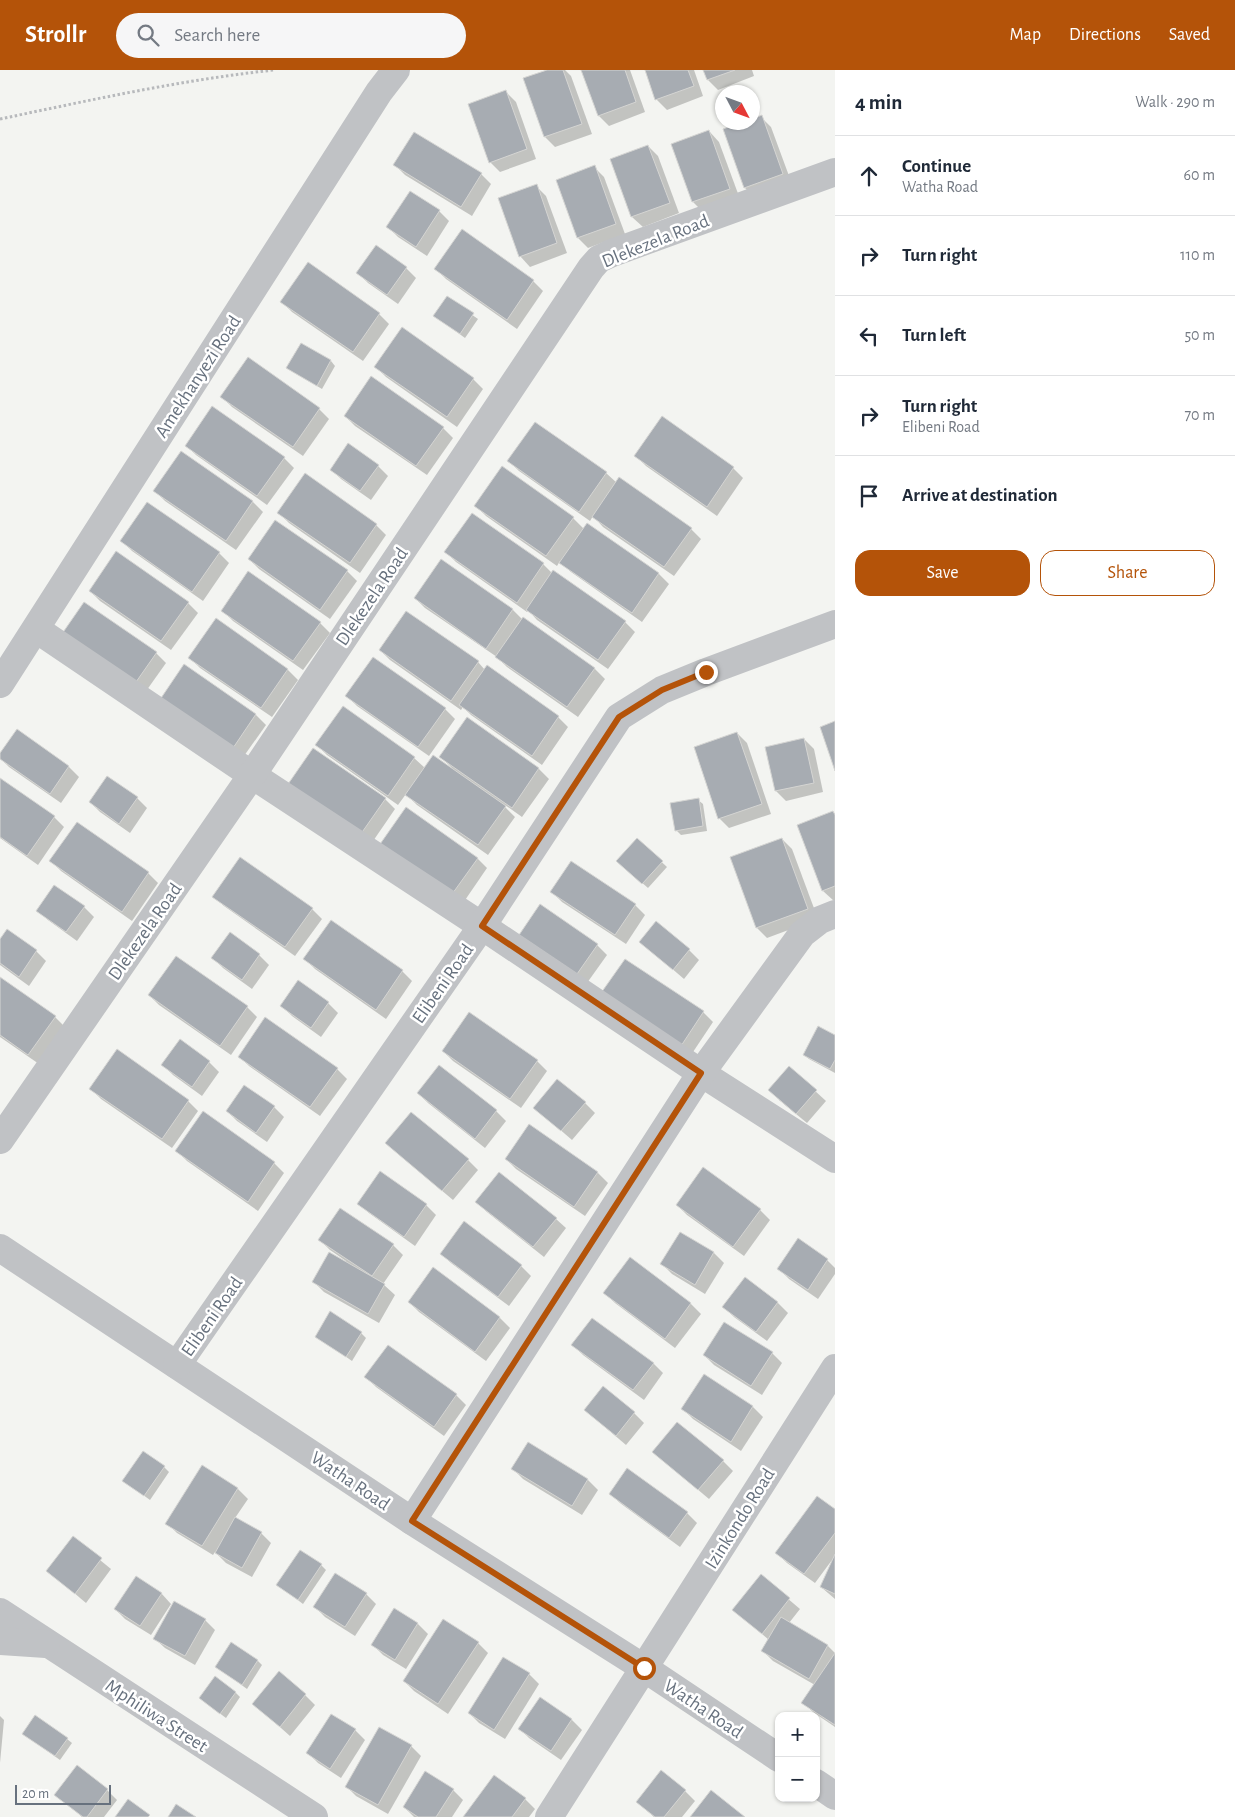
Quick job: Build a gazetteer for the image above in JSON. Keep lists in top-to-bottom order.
{
  "streets": {
    "street": [
      "Dlekezela Road",
      "Amekhanyezi Road",
      "Elibeni Road",
      "Watha Road",
      "Izinkondo Road",
      "Mphiliwa Street"
    ]
  },
  "crossings": [
    ["Elibeni Road", "Watha Road"],
    ["Watha Road", "Izinkondo Road"]
  ],
  "scale_bar": "20 m",
  "north": "bottom right",
  "page": {
    "header": "Strollr",
    "search": "Search here",
    "nav": ["Map", "Directions", "Saved"],
    "heading": ["4 min", "Walk · 290 m"],
    "list": [
      ["Continue", "Watha Road", "60 m"],
      ["Turn right", "110 m"],
      ["Turn left", "50 m"],
      ["Turn right", "Elibeni Road", "70 m"],
      "Arrive at destination"
    ],
    "buttons": ["Save", "Share"],
    "map_buttons": ["+", "−"],
    "scale": "20 m"
  }
}
